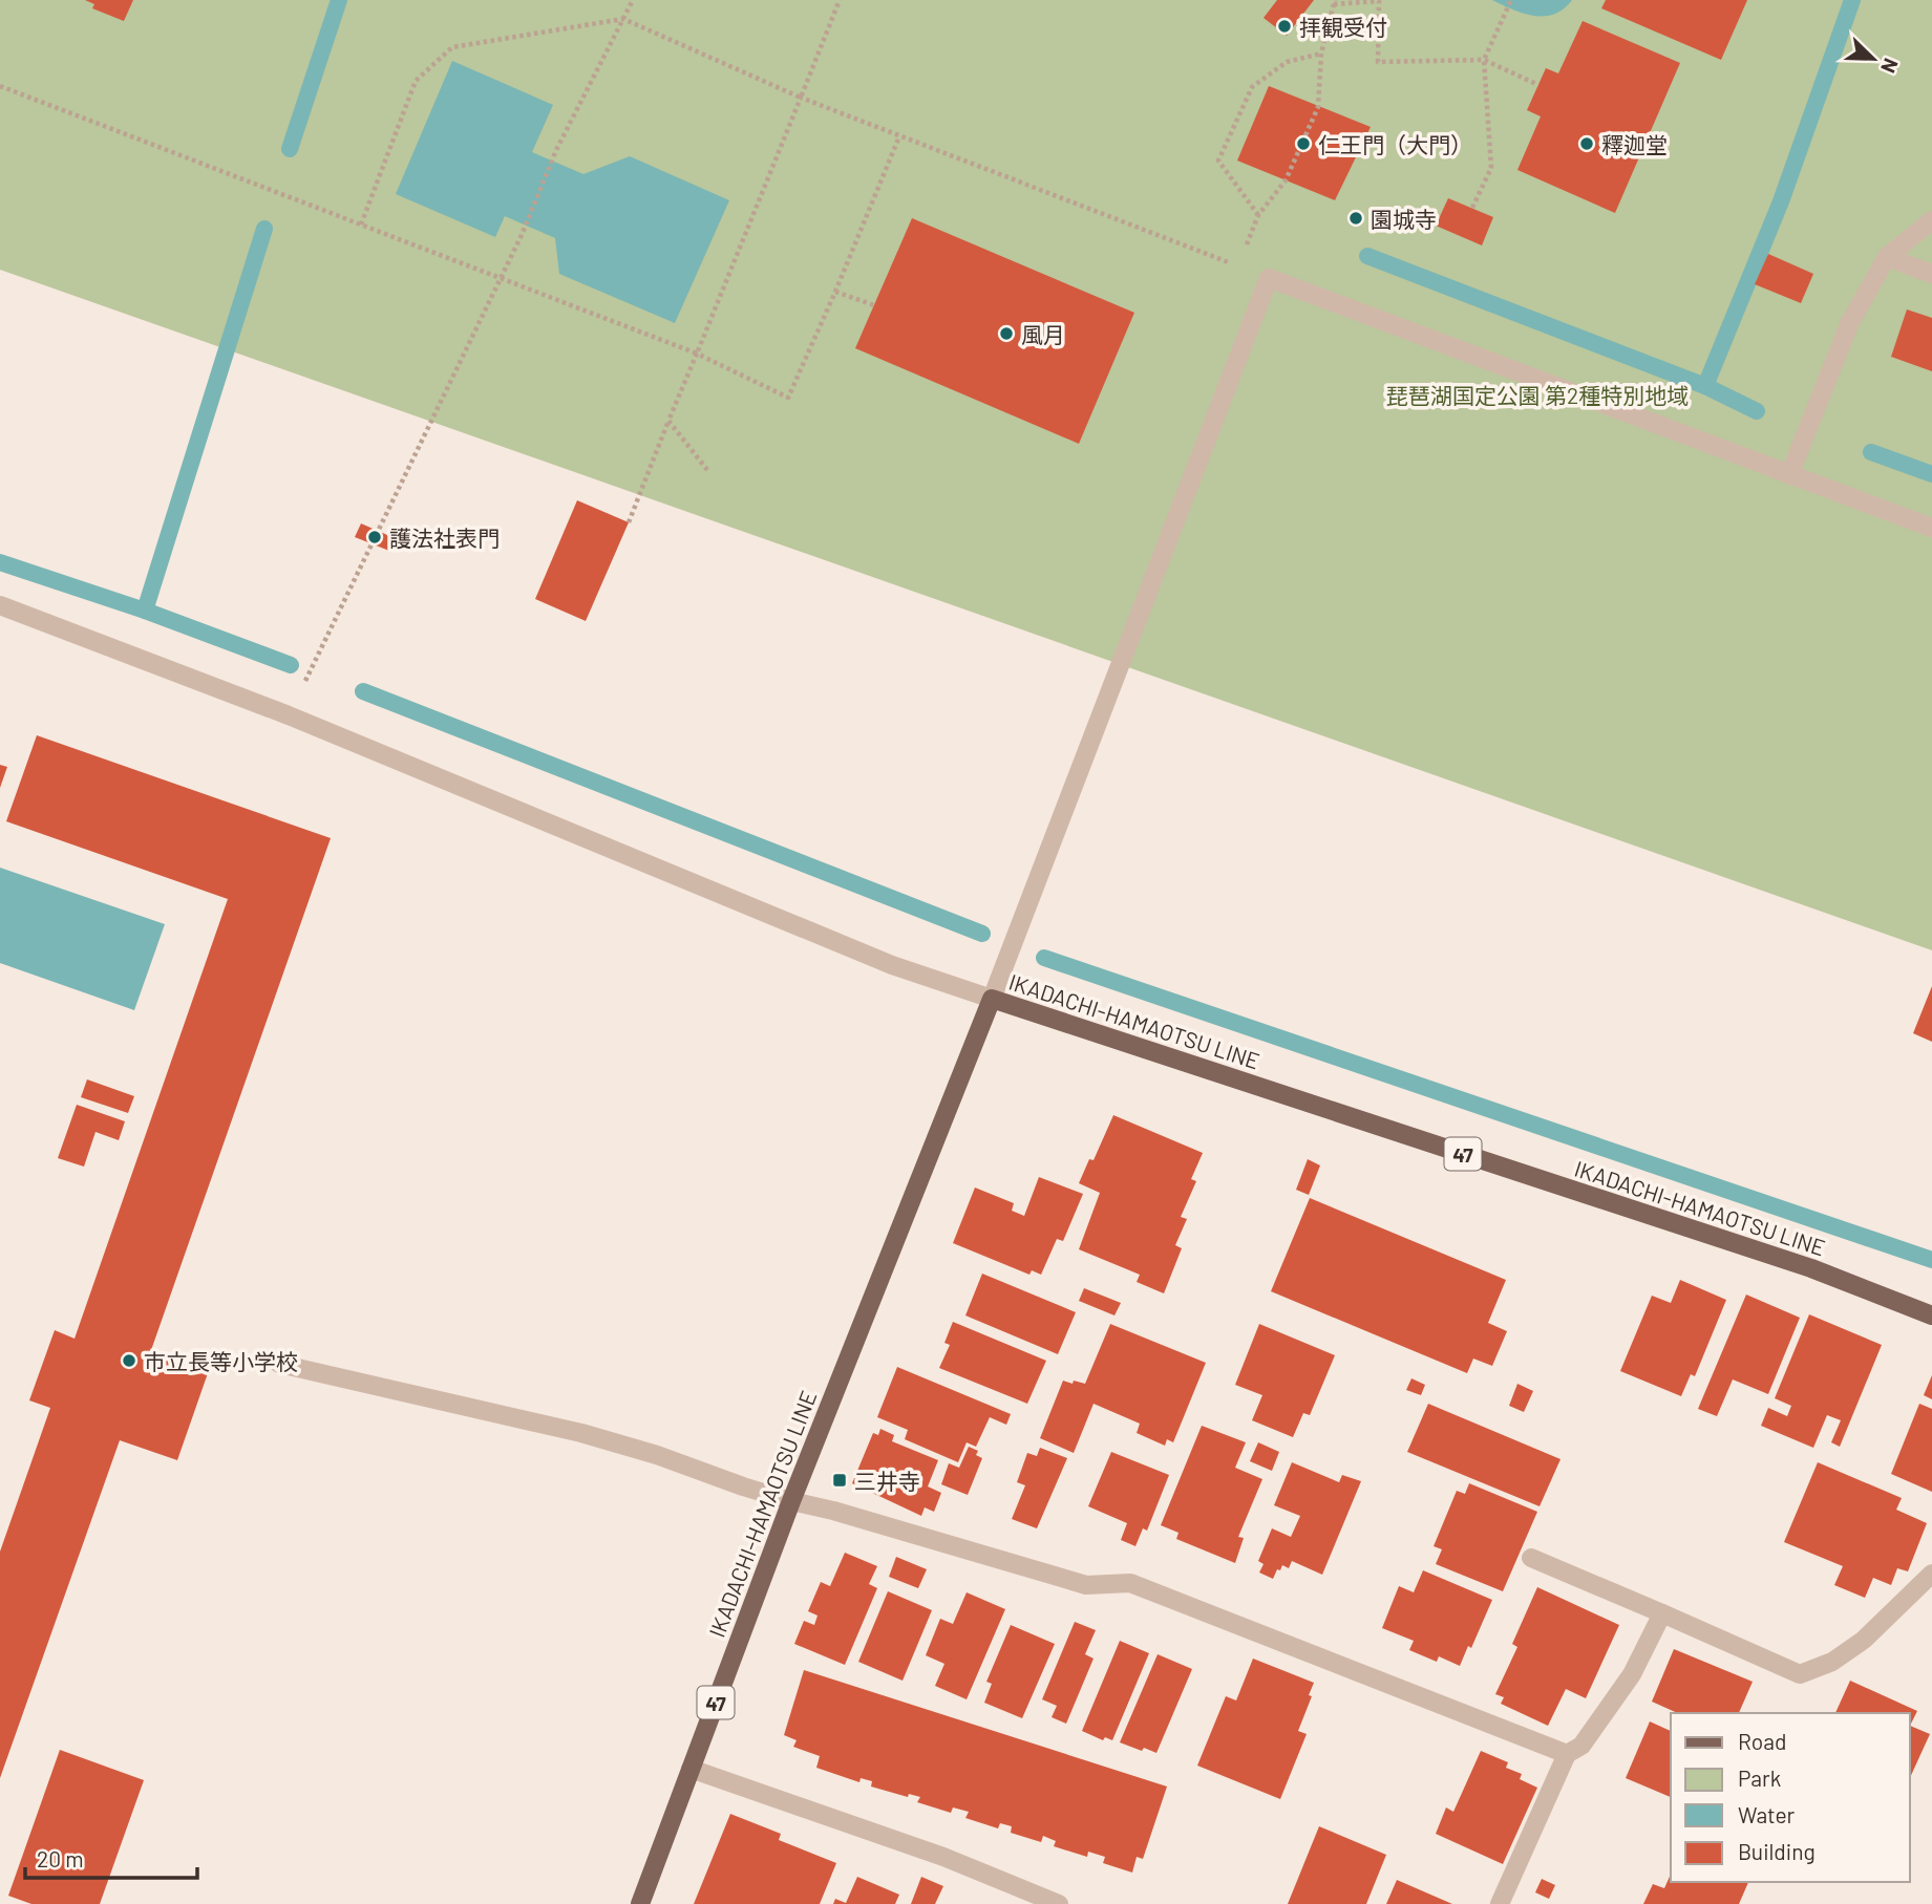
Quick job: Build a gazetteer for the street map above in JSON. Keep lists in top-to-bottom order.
{
  "streets": {
    "main road": ["IKADACHI-HAMAOTSU LINE", "47"]
  },
  "parks": ["琵琶湖国定公園 第2種特別地域"],
  "places": {
    "other": [
      "拝観受付",
      "仁王門（大門）",
      "釋迦堂",
      "園城寺",
      "風月",
      "護法社表門",
      "市立長等小学校"
    ],
    "transit": ["三井寺"]
  },
  "legend": [
    "Road",
    "Park",
    "Water",
    "Building"
  ],
  "scale_bar": "20 m",
  "north": "bottom right"
}
